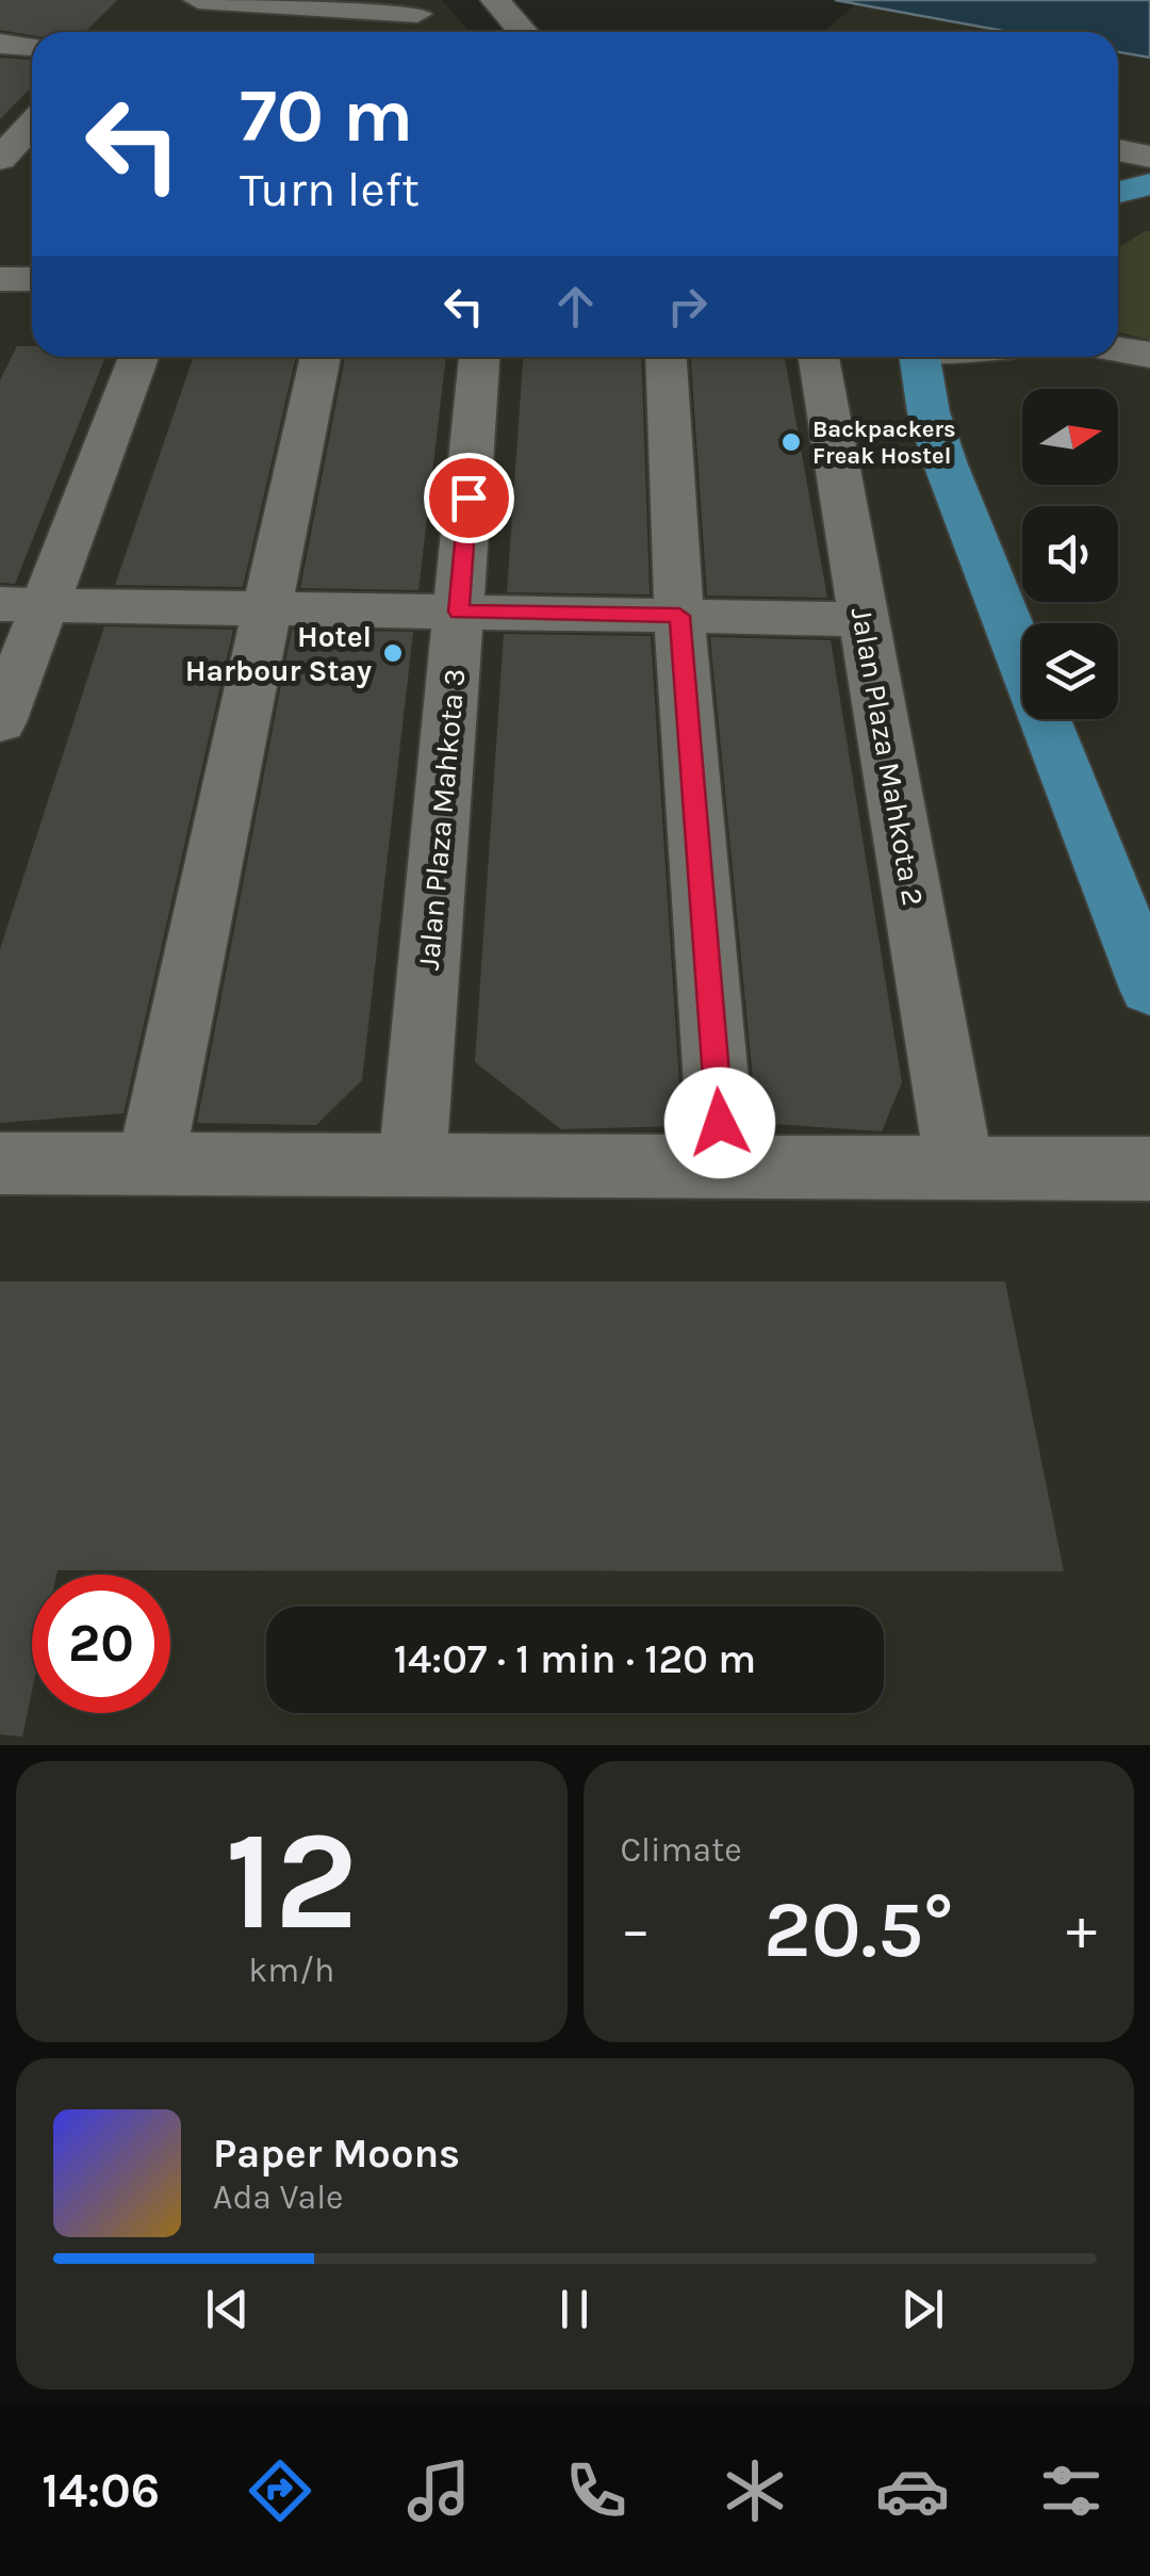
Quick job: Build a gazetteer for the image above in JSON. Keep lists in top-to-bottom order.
{
  "streets": {
    "street": ["Jalan Plaza Mahkota 2", "Jalan Plaza Mahkota 3"]
  },
  "places": ["Backpackers Freak Hostel", "Hotel Harbour Stay"],
  "north": "right",
  "page": {
    "turn": ["70 m", "Turn left"],
    "limit": "20",
    "trip": "14:07 · 1 min · 120 m",
    "tile": [
      ["12", "km/h"],
      "Climate"
    ],
    "heat": ["−", "20.5°", "+"],
    "song": ["Paper Moons", "Ada Vale"],
    "tabs": "14:06"
  }
}
